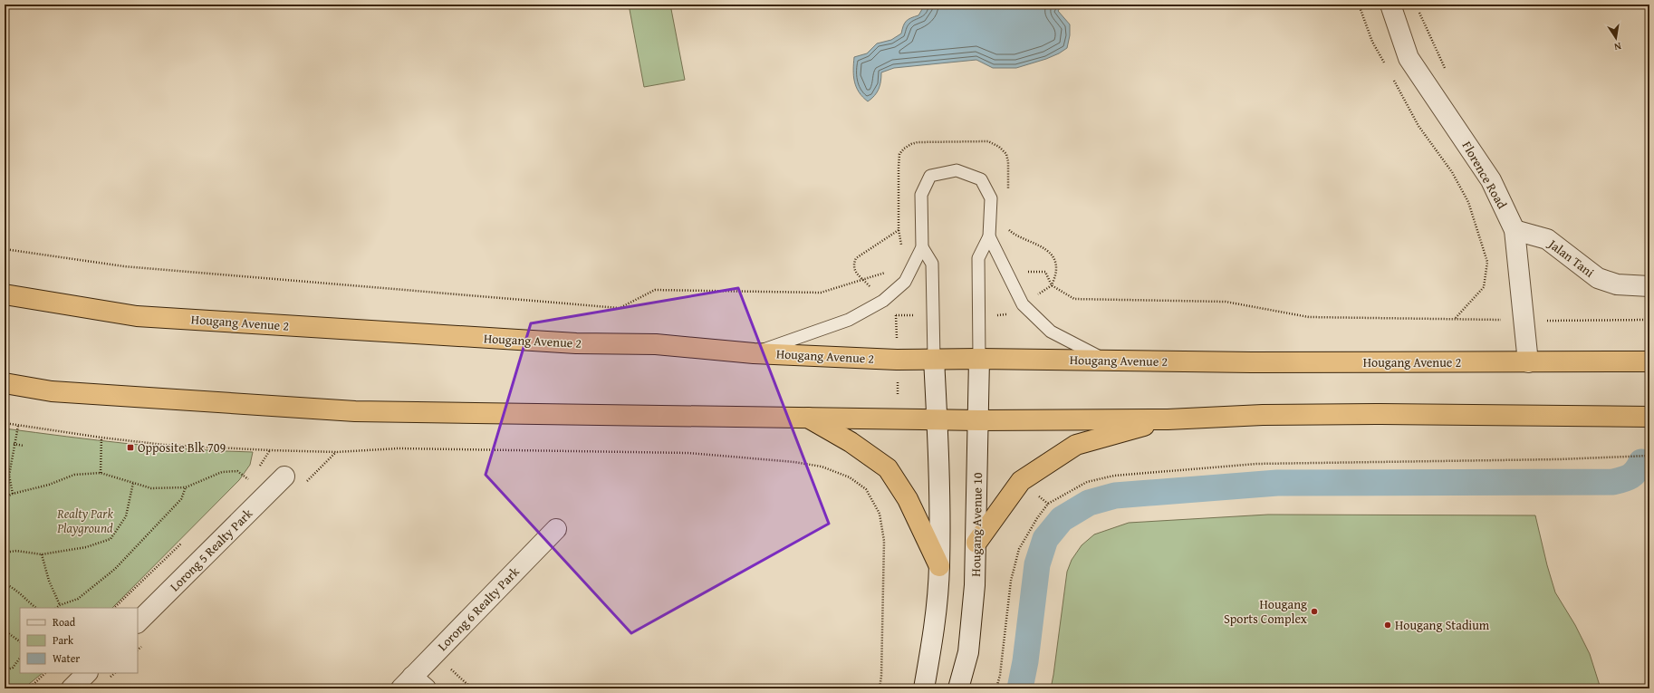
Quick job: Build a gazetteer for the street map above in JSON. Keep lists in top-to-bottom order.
{
  "streets": {
    "highway": ["Hougang Avenue 2"],
    "street": [
      "Florence Road",
      "Jalan Tani",
      "Hougang Avenue 10",
      "Lorong 5 Realty Park",
      "Lorong 6 Realty Park"
    ]
  },
  "crossings": [
    ["Florence Road", "Jalan Tani"],
    ["Florence Road", "Hougang Avenue 2"],
    ["Hougang Avenue 2", "Hougang Avenue 10"]
  ],
  "parks": ["Realty Park Playground"],
  "places": {
    "transit": ["Opposite Blk 709"],
    "other": ["Hougang Sports Complex", "Hougang Stadium"]
  },
  "legend": ["Road", "Park", "Water"],
  "north": "bottom"
}
